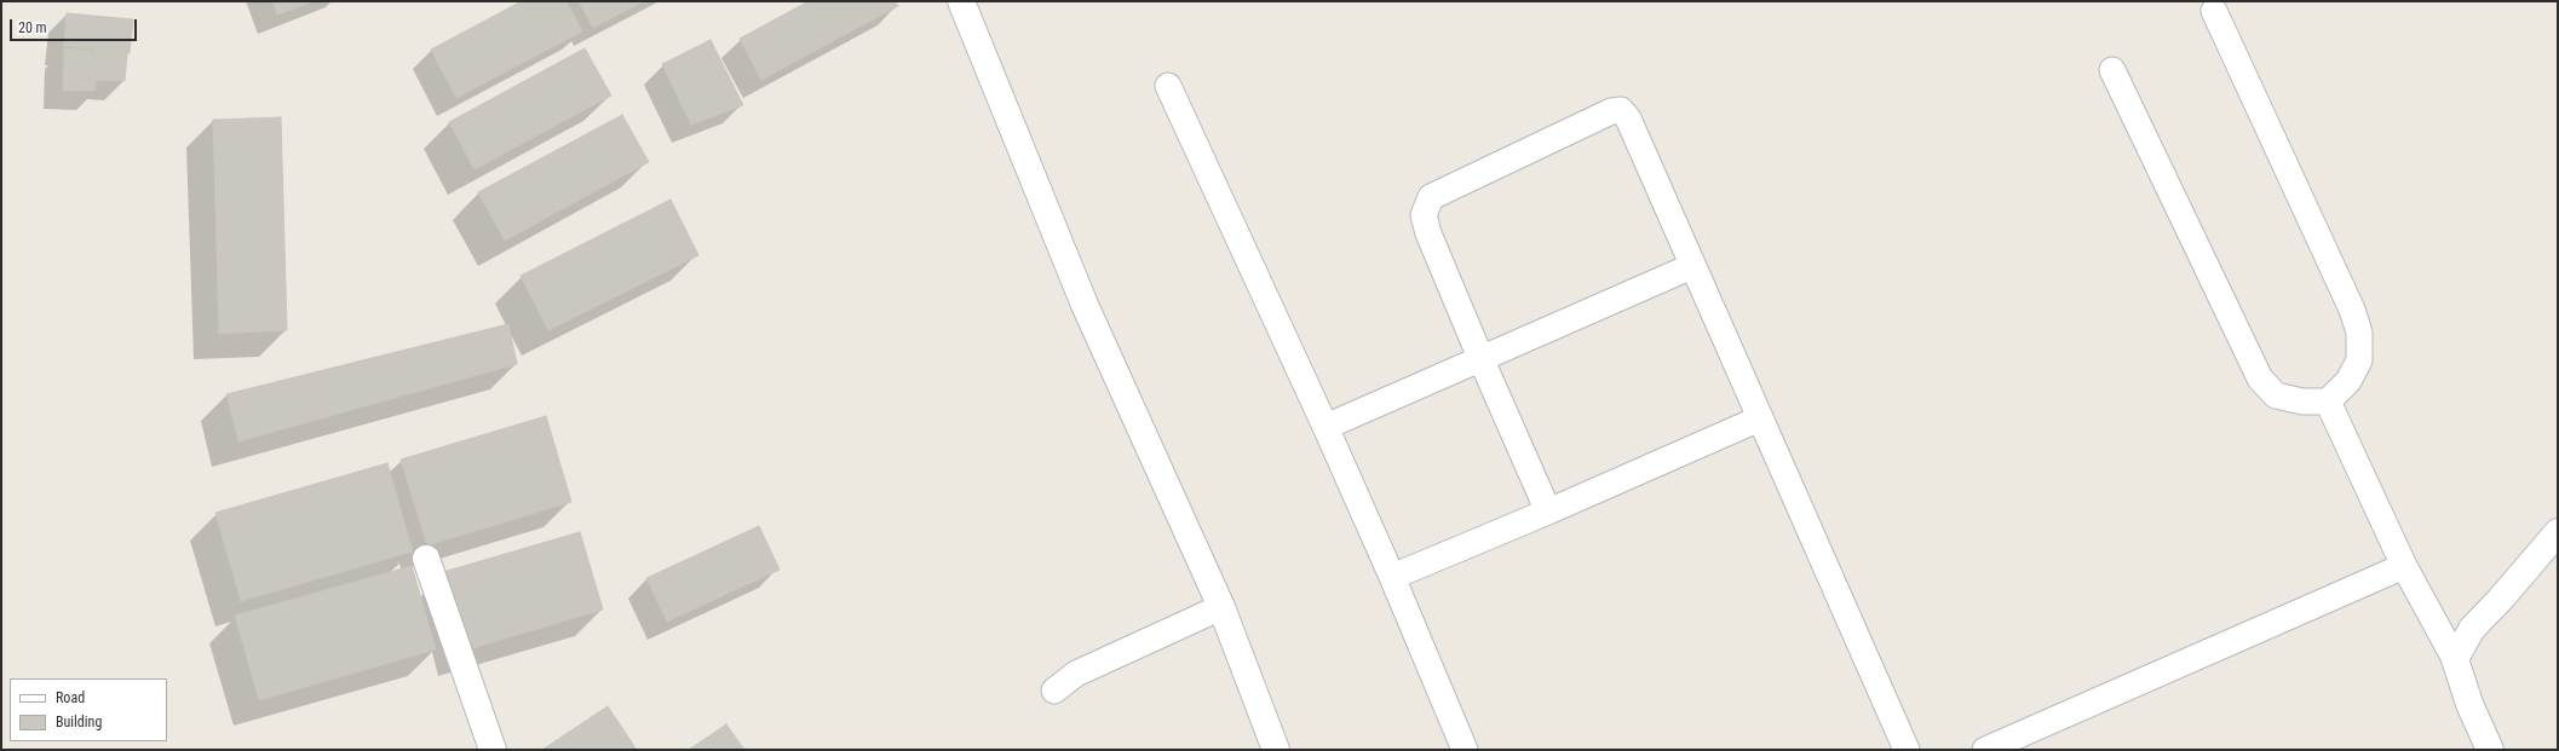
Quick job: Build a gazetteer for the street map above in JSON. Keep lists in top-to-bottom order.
{
  "legend": ["Road", "Building"],
  "scale_bar": "20 m"
}
